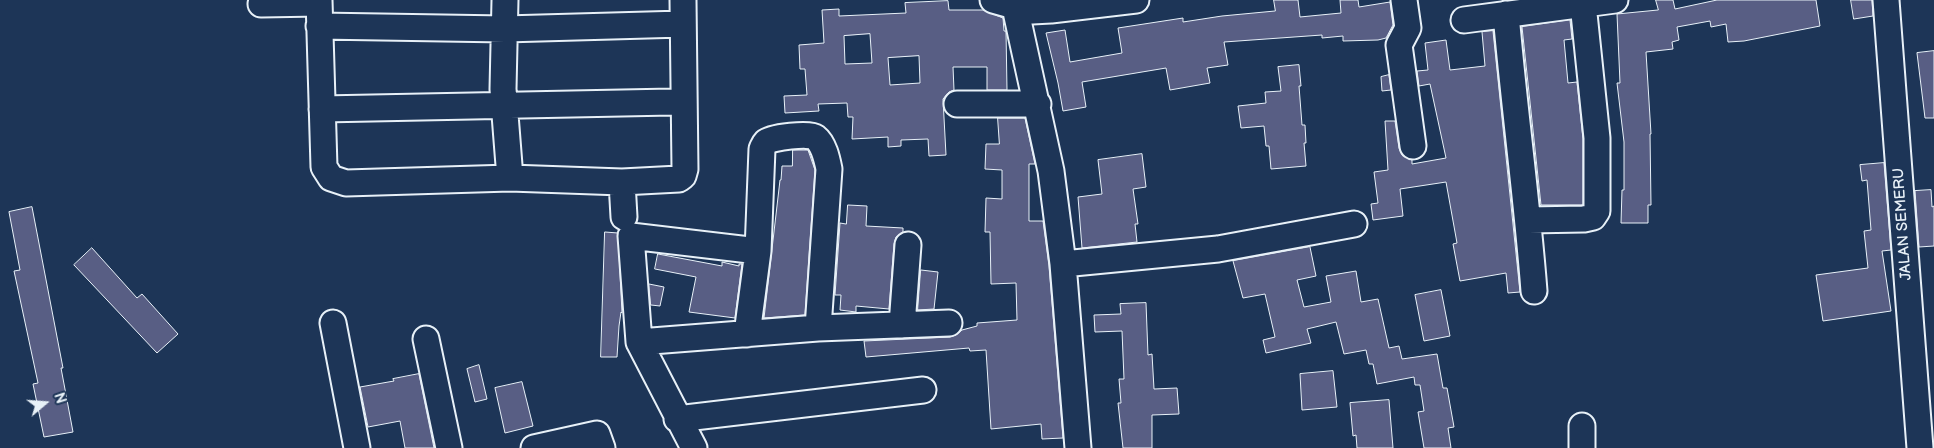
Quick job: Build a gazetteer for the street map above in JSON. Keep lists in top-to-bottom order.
{
  "streets": {
    "street": ["JALAN SEMERU"]
  },
  "north": "right"
}
